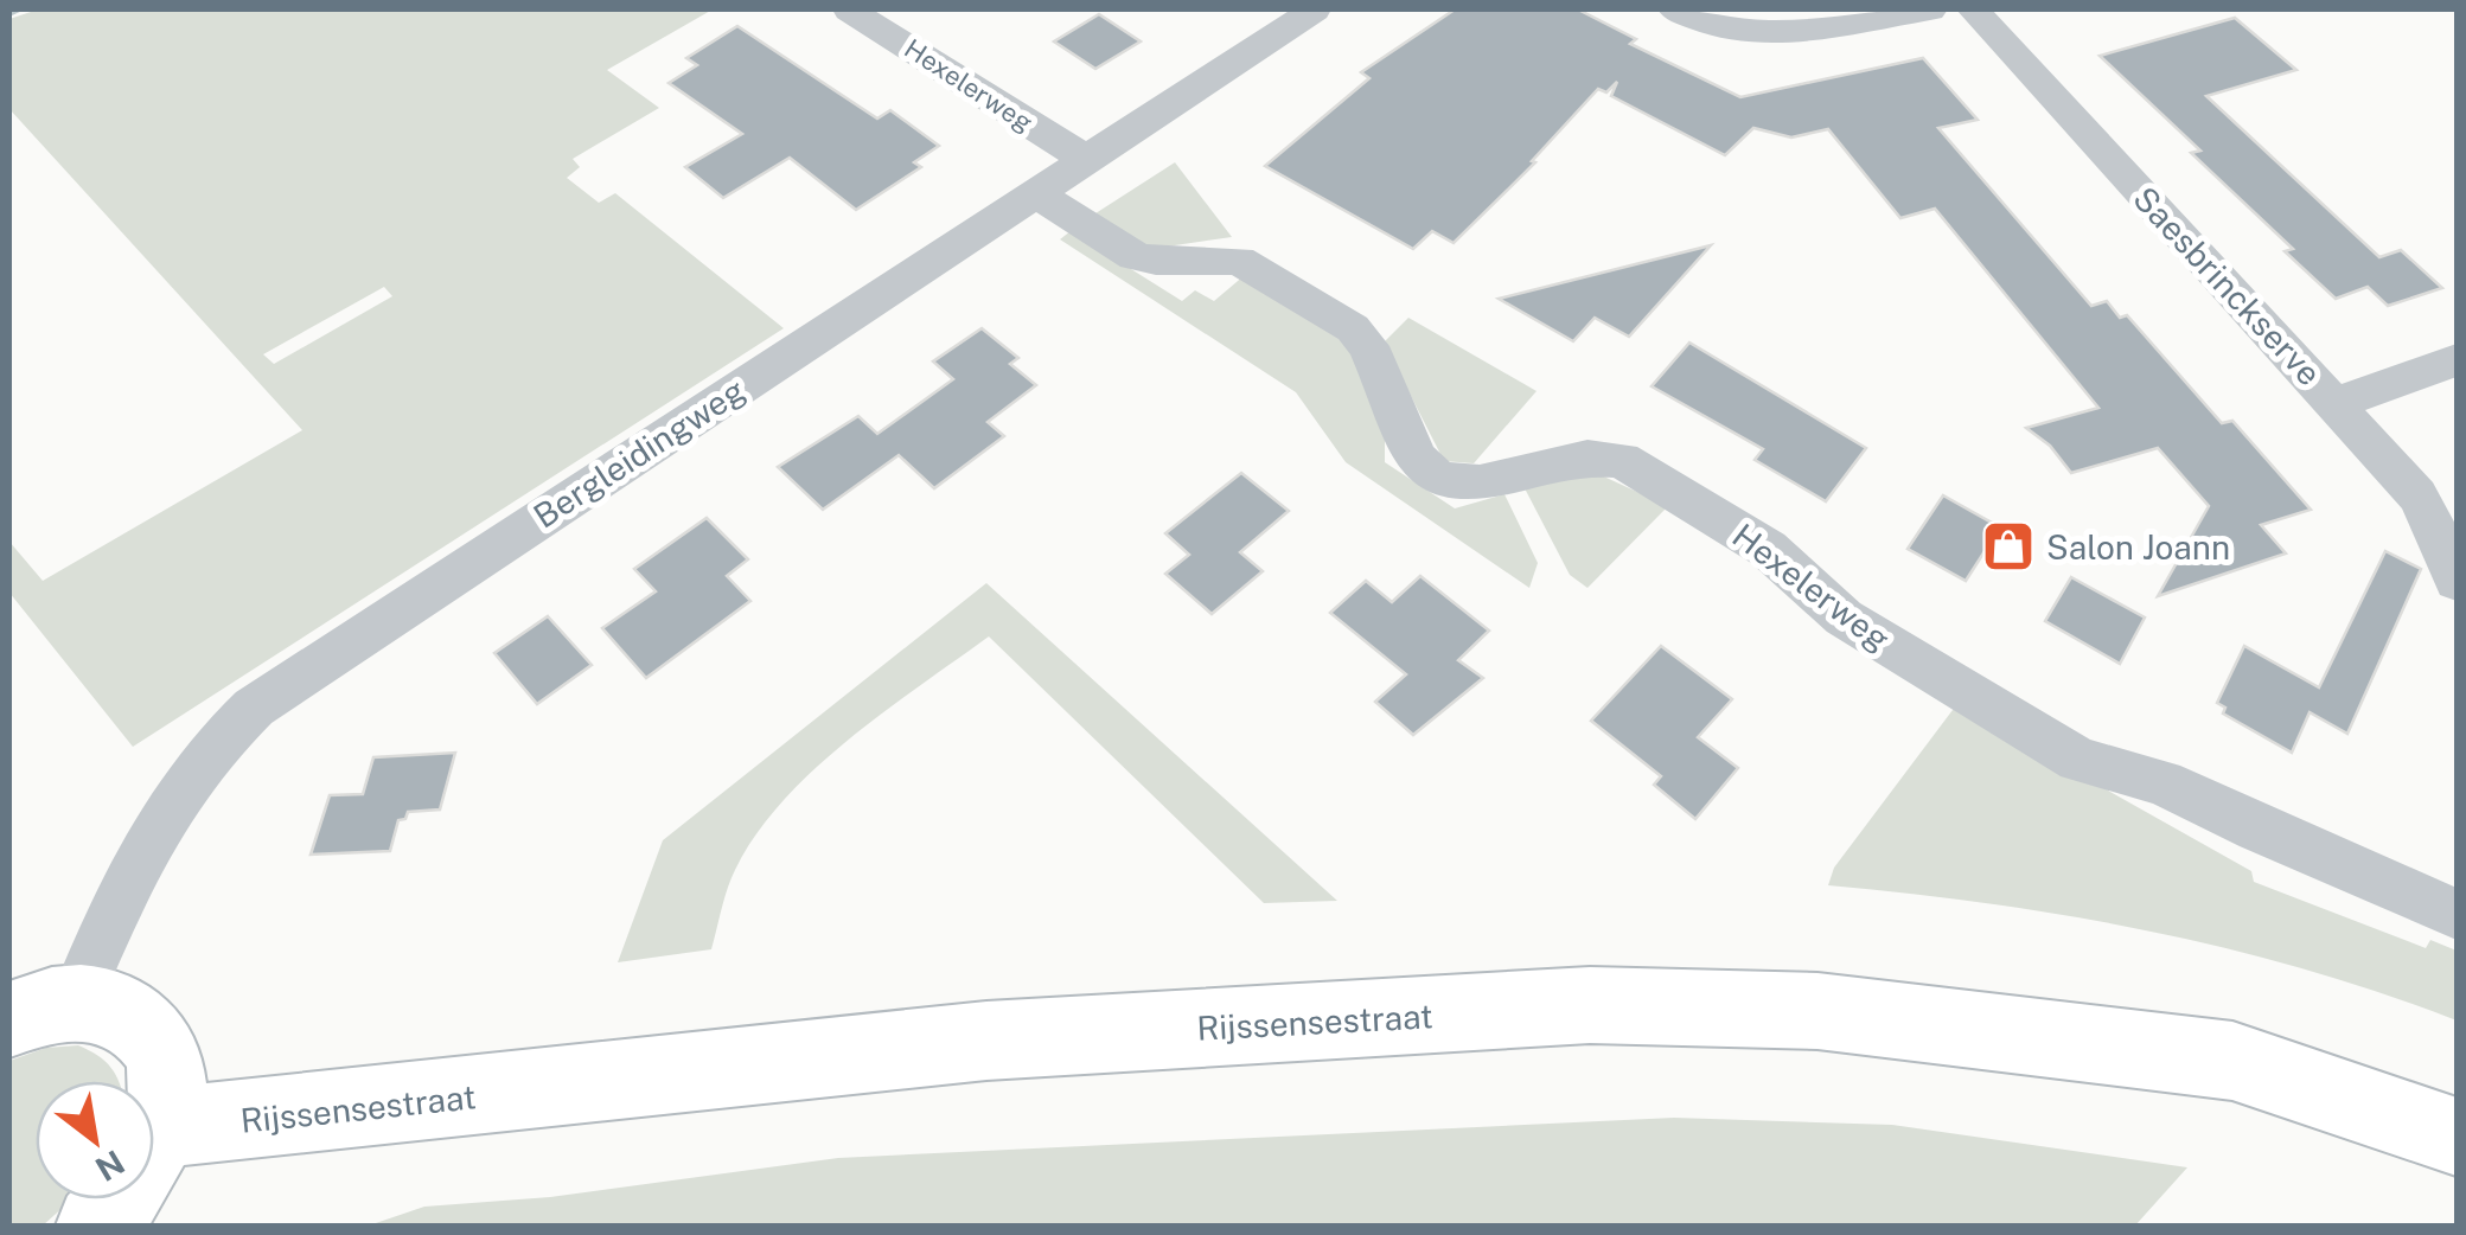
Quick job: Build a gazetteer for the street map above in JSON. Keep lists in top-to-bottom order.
{
  "streets": {
    "main road": ["Rijssensestraat"],
    "street": ["Hexelerweg", "Saesbrinckserve", "Bergleidingweg"]
  },
  "crossings": [
    ["Hexelerweg", "Bergleidingweg"]
  ],
  "places": {
    "shop": ["Salon Joann"]
  },
  "north": "bottom right"
}
